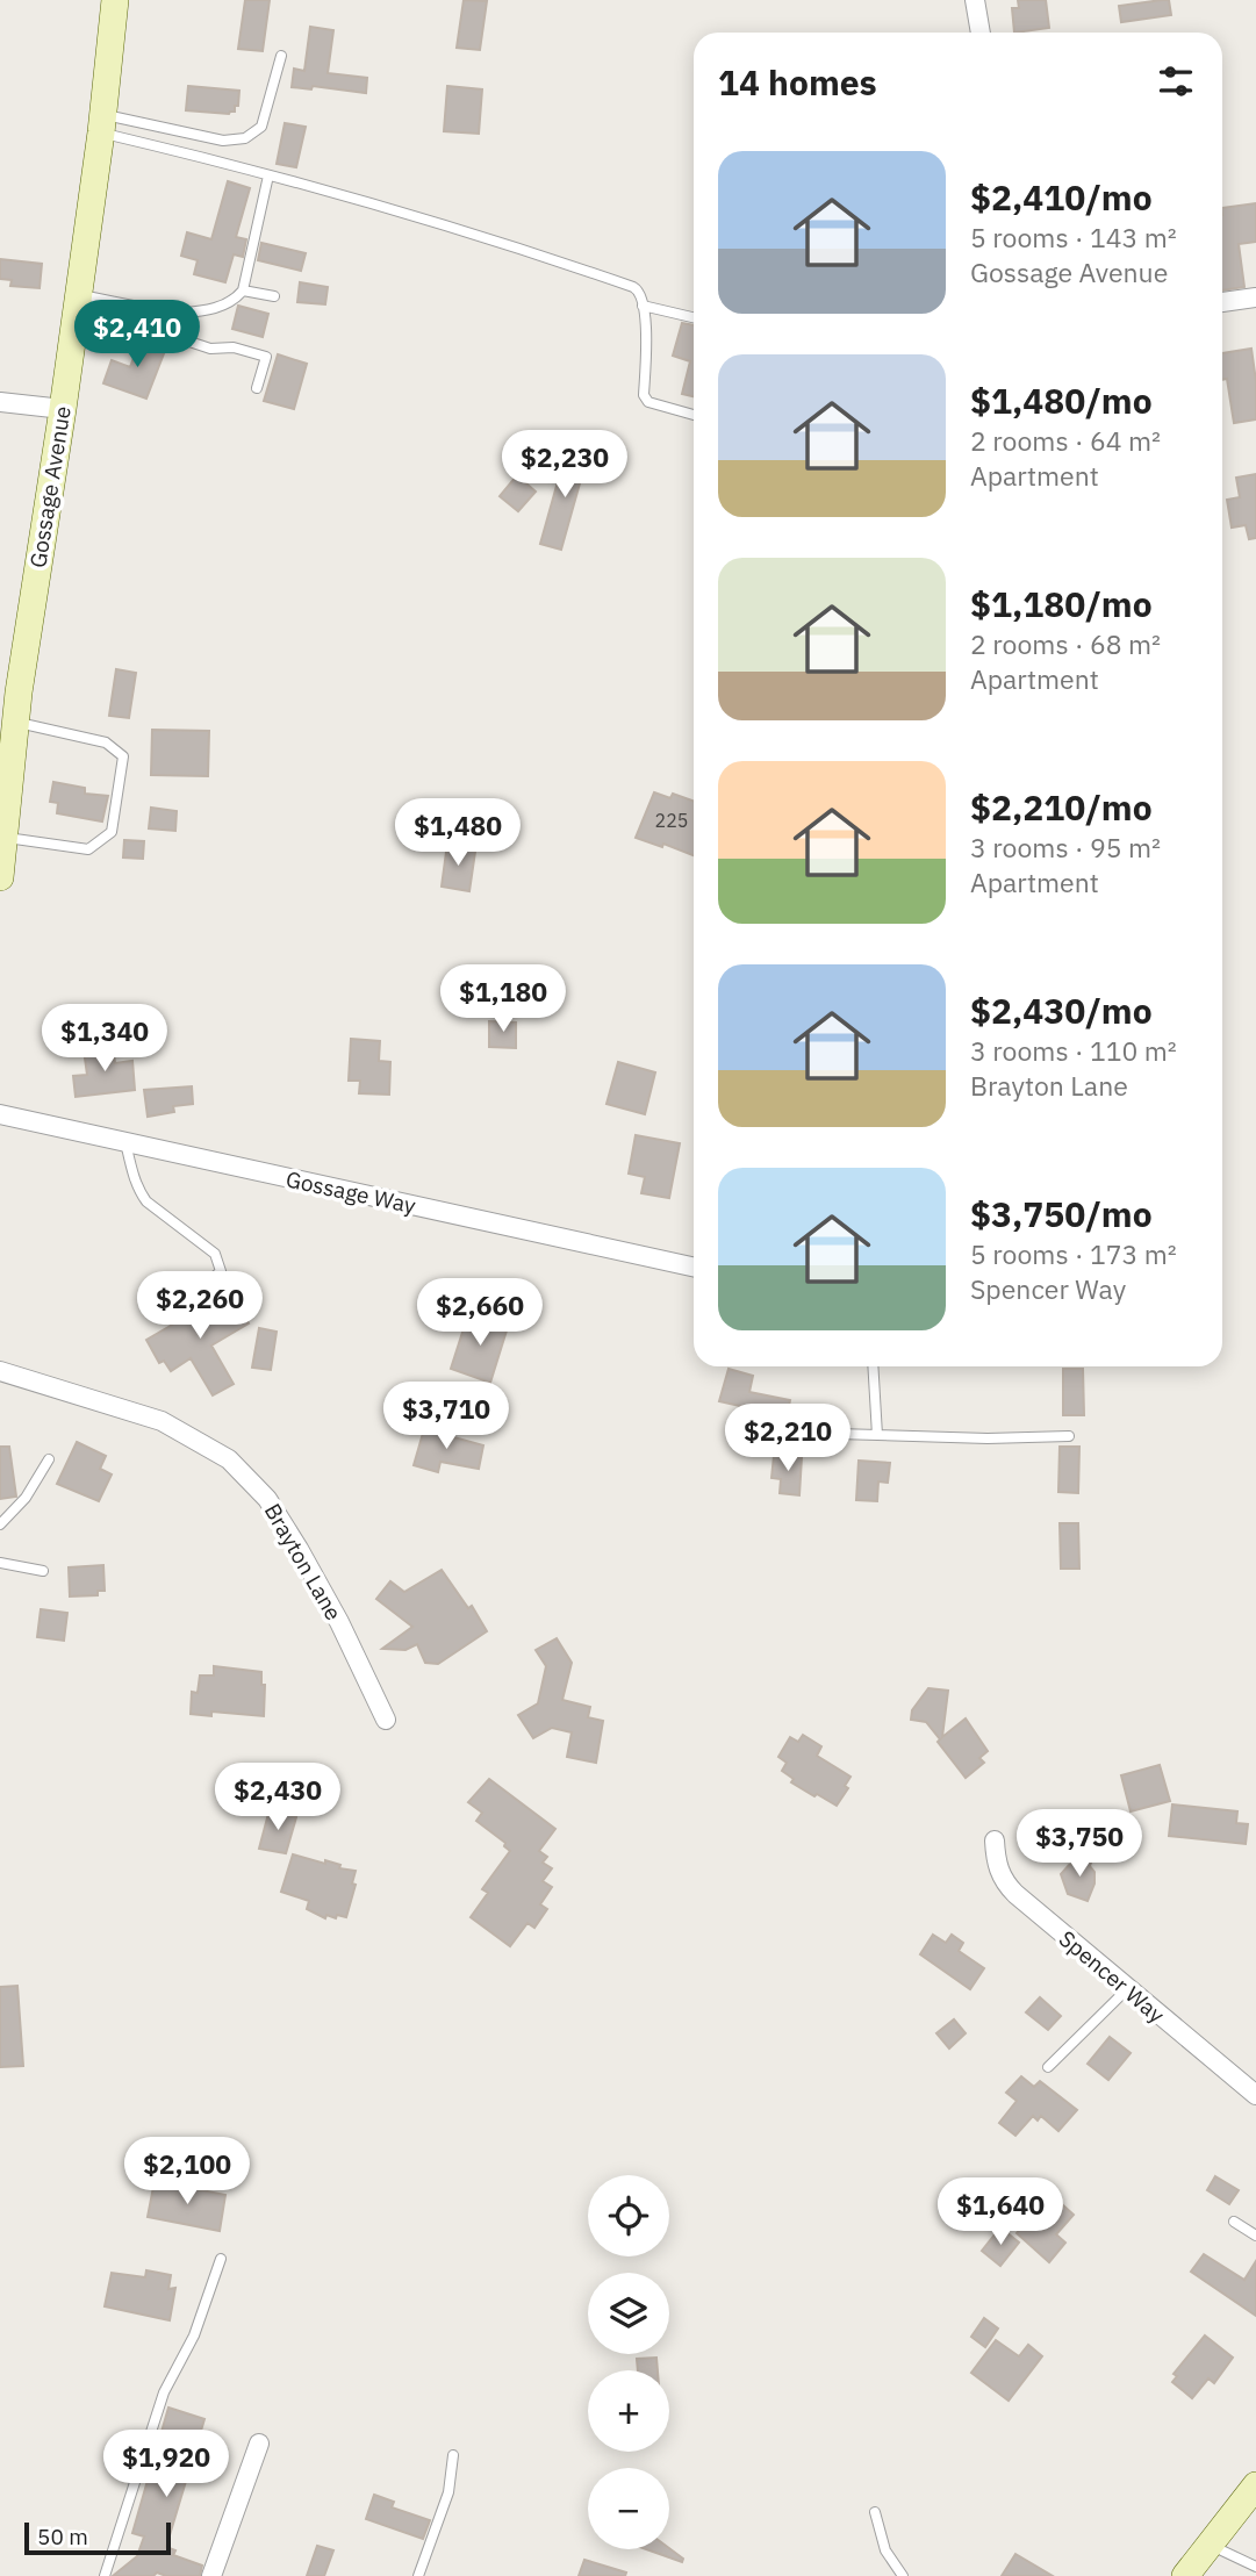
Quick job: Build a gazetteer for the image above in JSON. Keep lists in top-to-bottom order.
{
  "streets": {
    "street": [
      "Gossage Avenue",
      "Gossage Way",
      "Brayton Lane",
      "Spencer Way"
    ]
  },
  "house_numbers": ["225"],
  "scale_bar": "50 m",
  "page": {
    "heading": "14 homes",
    "list": [
      {
        "name": "$2,410/mo",
        "note": "5 rooms · 143 m² · Gossage Avenue"
      },
      {
        "name": "$1,480/mo",
        "note": "2 rooms · 64 m² · Apartment"
      },
      {
        "name": "$1,180/mo",
        "note": "2 rooms · 68 m² · Apartment"
      },
      {
        "name": "$2,210/mo",
        "note": "3 rooms · 95 m² · Apartment"
      },
      {
        "name": "$2,430/mo",
        "note": "3 rooms · 110 m² · Brayton Lane"
      },
      {
        "name": "$3,750/mo",
        "note": "5 rooms · 173 m² · Spencer Way"
      }
    ],
    "price": [
      "$2,410",
      "$2,230",
      "$1,480",
      "$1,180",
      "$1,340",
      "$2,260",
      "$2,660",
      "$3,710",
      "$2,210",
      "$2,430",
      "$3,750",
      "$2,100",
      "$1,640",
      "$1,920"
    ],
    "map_buttons": ["+", "−"],
    "scale": "50 m"
  }
}
